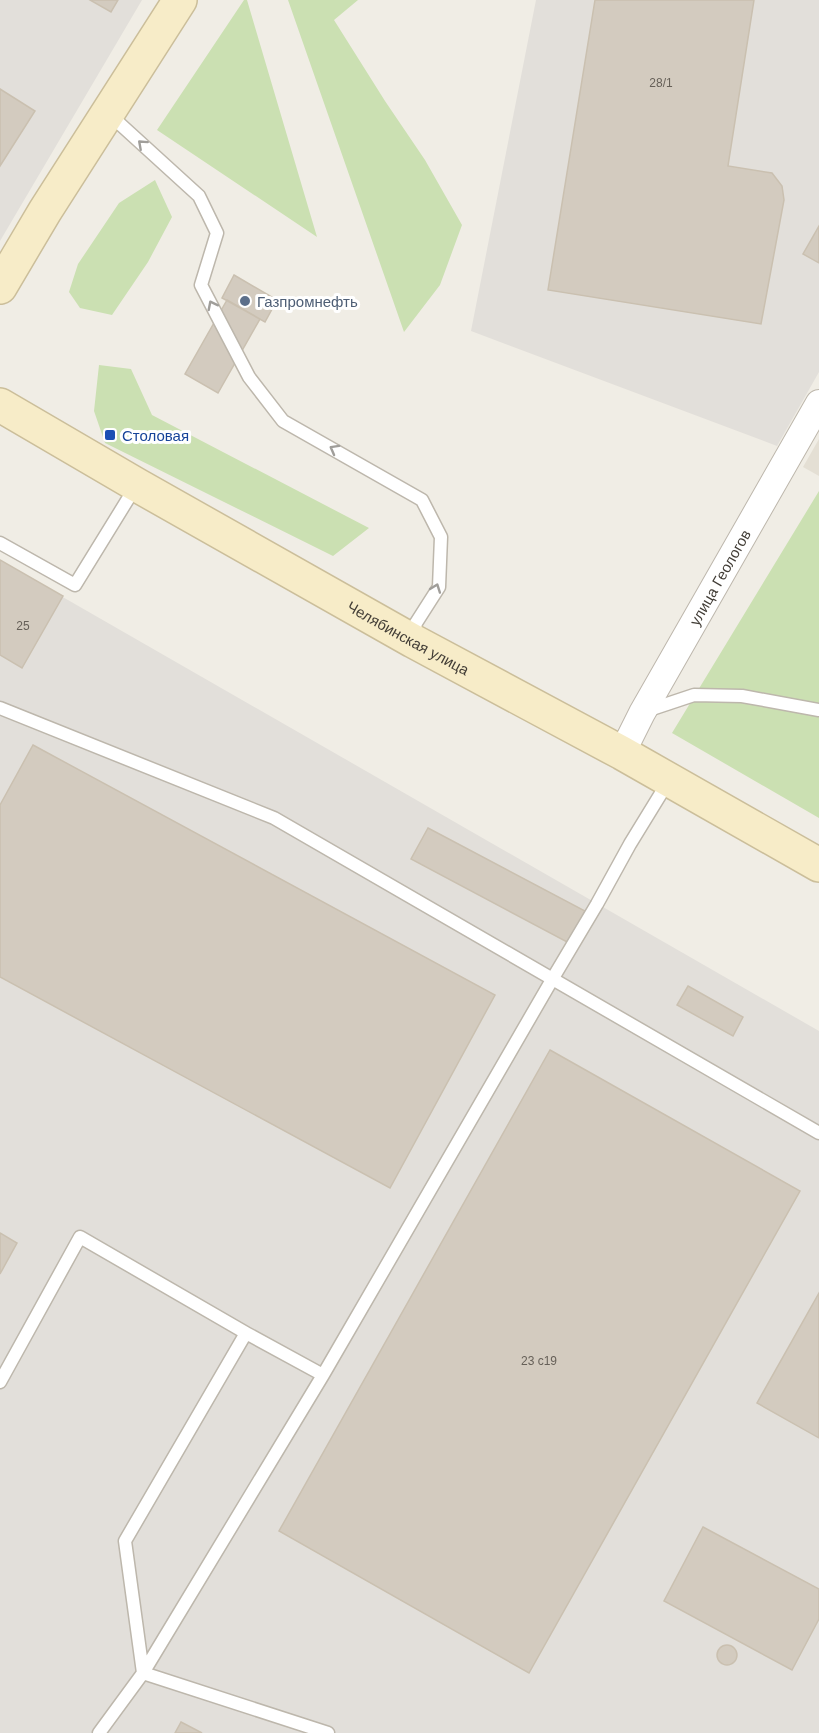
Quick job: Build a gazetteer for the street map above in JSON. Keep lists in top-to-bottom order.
{
  "streets": {
    "street": ["улица Геологов", "Челябинская улица"]
  },
  "crossings": [
    ["улица Геологов", "Челябинская улица"]
  ],
  "places": {
    "other": ["Газпромнефть"],
    "transit": ["Столовая"]
  },
  "house_numbers": ["28/1", "25", "23 с19"]
}
